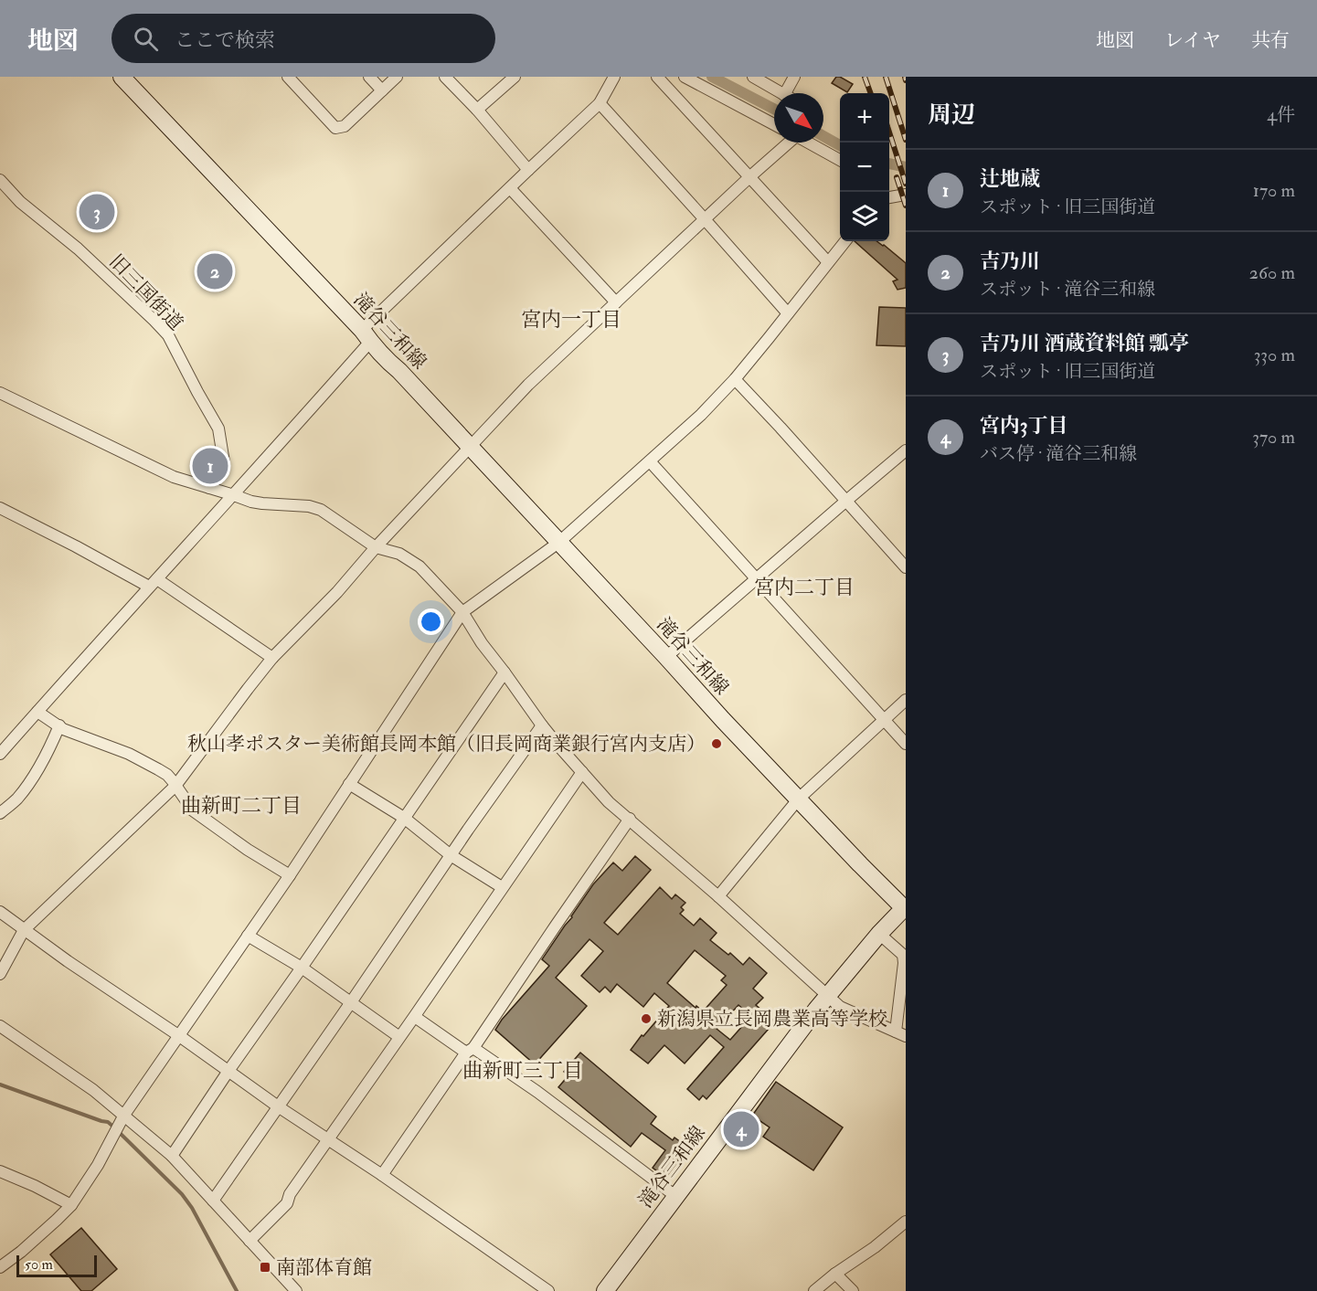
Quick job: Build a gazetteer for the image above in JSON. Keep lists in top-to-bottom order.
{
  "streets": {
    "main road": ["滝谷三和線"],
    "street": ["旧三国街道"]
  },
  "districts": [
    "宮内一丁目",
    "宮内二丁目",
    "曲新町二丁目",
    "曲新町三丁目"
  ],
  "places": {
    "other": ["秋山孝ポスター美術館長岡本館（旧長岡商業銀行宮内支店）", "新潟県立長岡農業高等学校"],
    "transit": ["南部体育館"]
  },
  "scale_bar": "50 m",
  "north": "bottom right",
  "page": {
    "header": "地図",
    "search": "ここで検索",
    "nav": ["地図", "レイヤ", "共有"],
    "heading": ["周辺", "4件"],
    "map_buttons": ["+", "−"],
    "list": [
      {
        "mark": "1",
        "name": "辻地蔵",
        "note": "スポット · 旧三国街道",
        "value": "170 m"
      },
      {
        "mark": "2",
        "name": "吉乃川",
        "note": "スポット · 滝谷三和線",
        "value": "260 m"
      },
      {
        "mark": "3",
        "name": "吉乃川 酒蔵資料館 瓢亭",
        "note": "スポット · 旧三国街道",
        "value": "330 m"
      },
      {
        "mark": "4",
        "name": "宮内3丁目",
        "note": "バス停 · 滝谷三和線",
        "value": "370 m"
      }
    ],
    "pins": [
      "3",
      "2",
      "1",
      "4"
    ],
    "scale": "50 m"
  }
}
